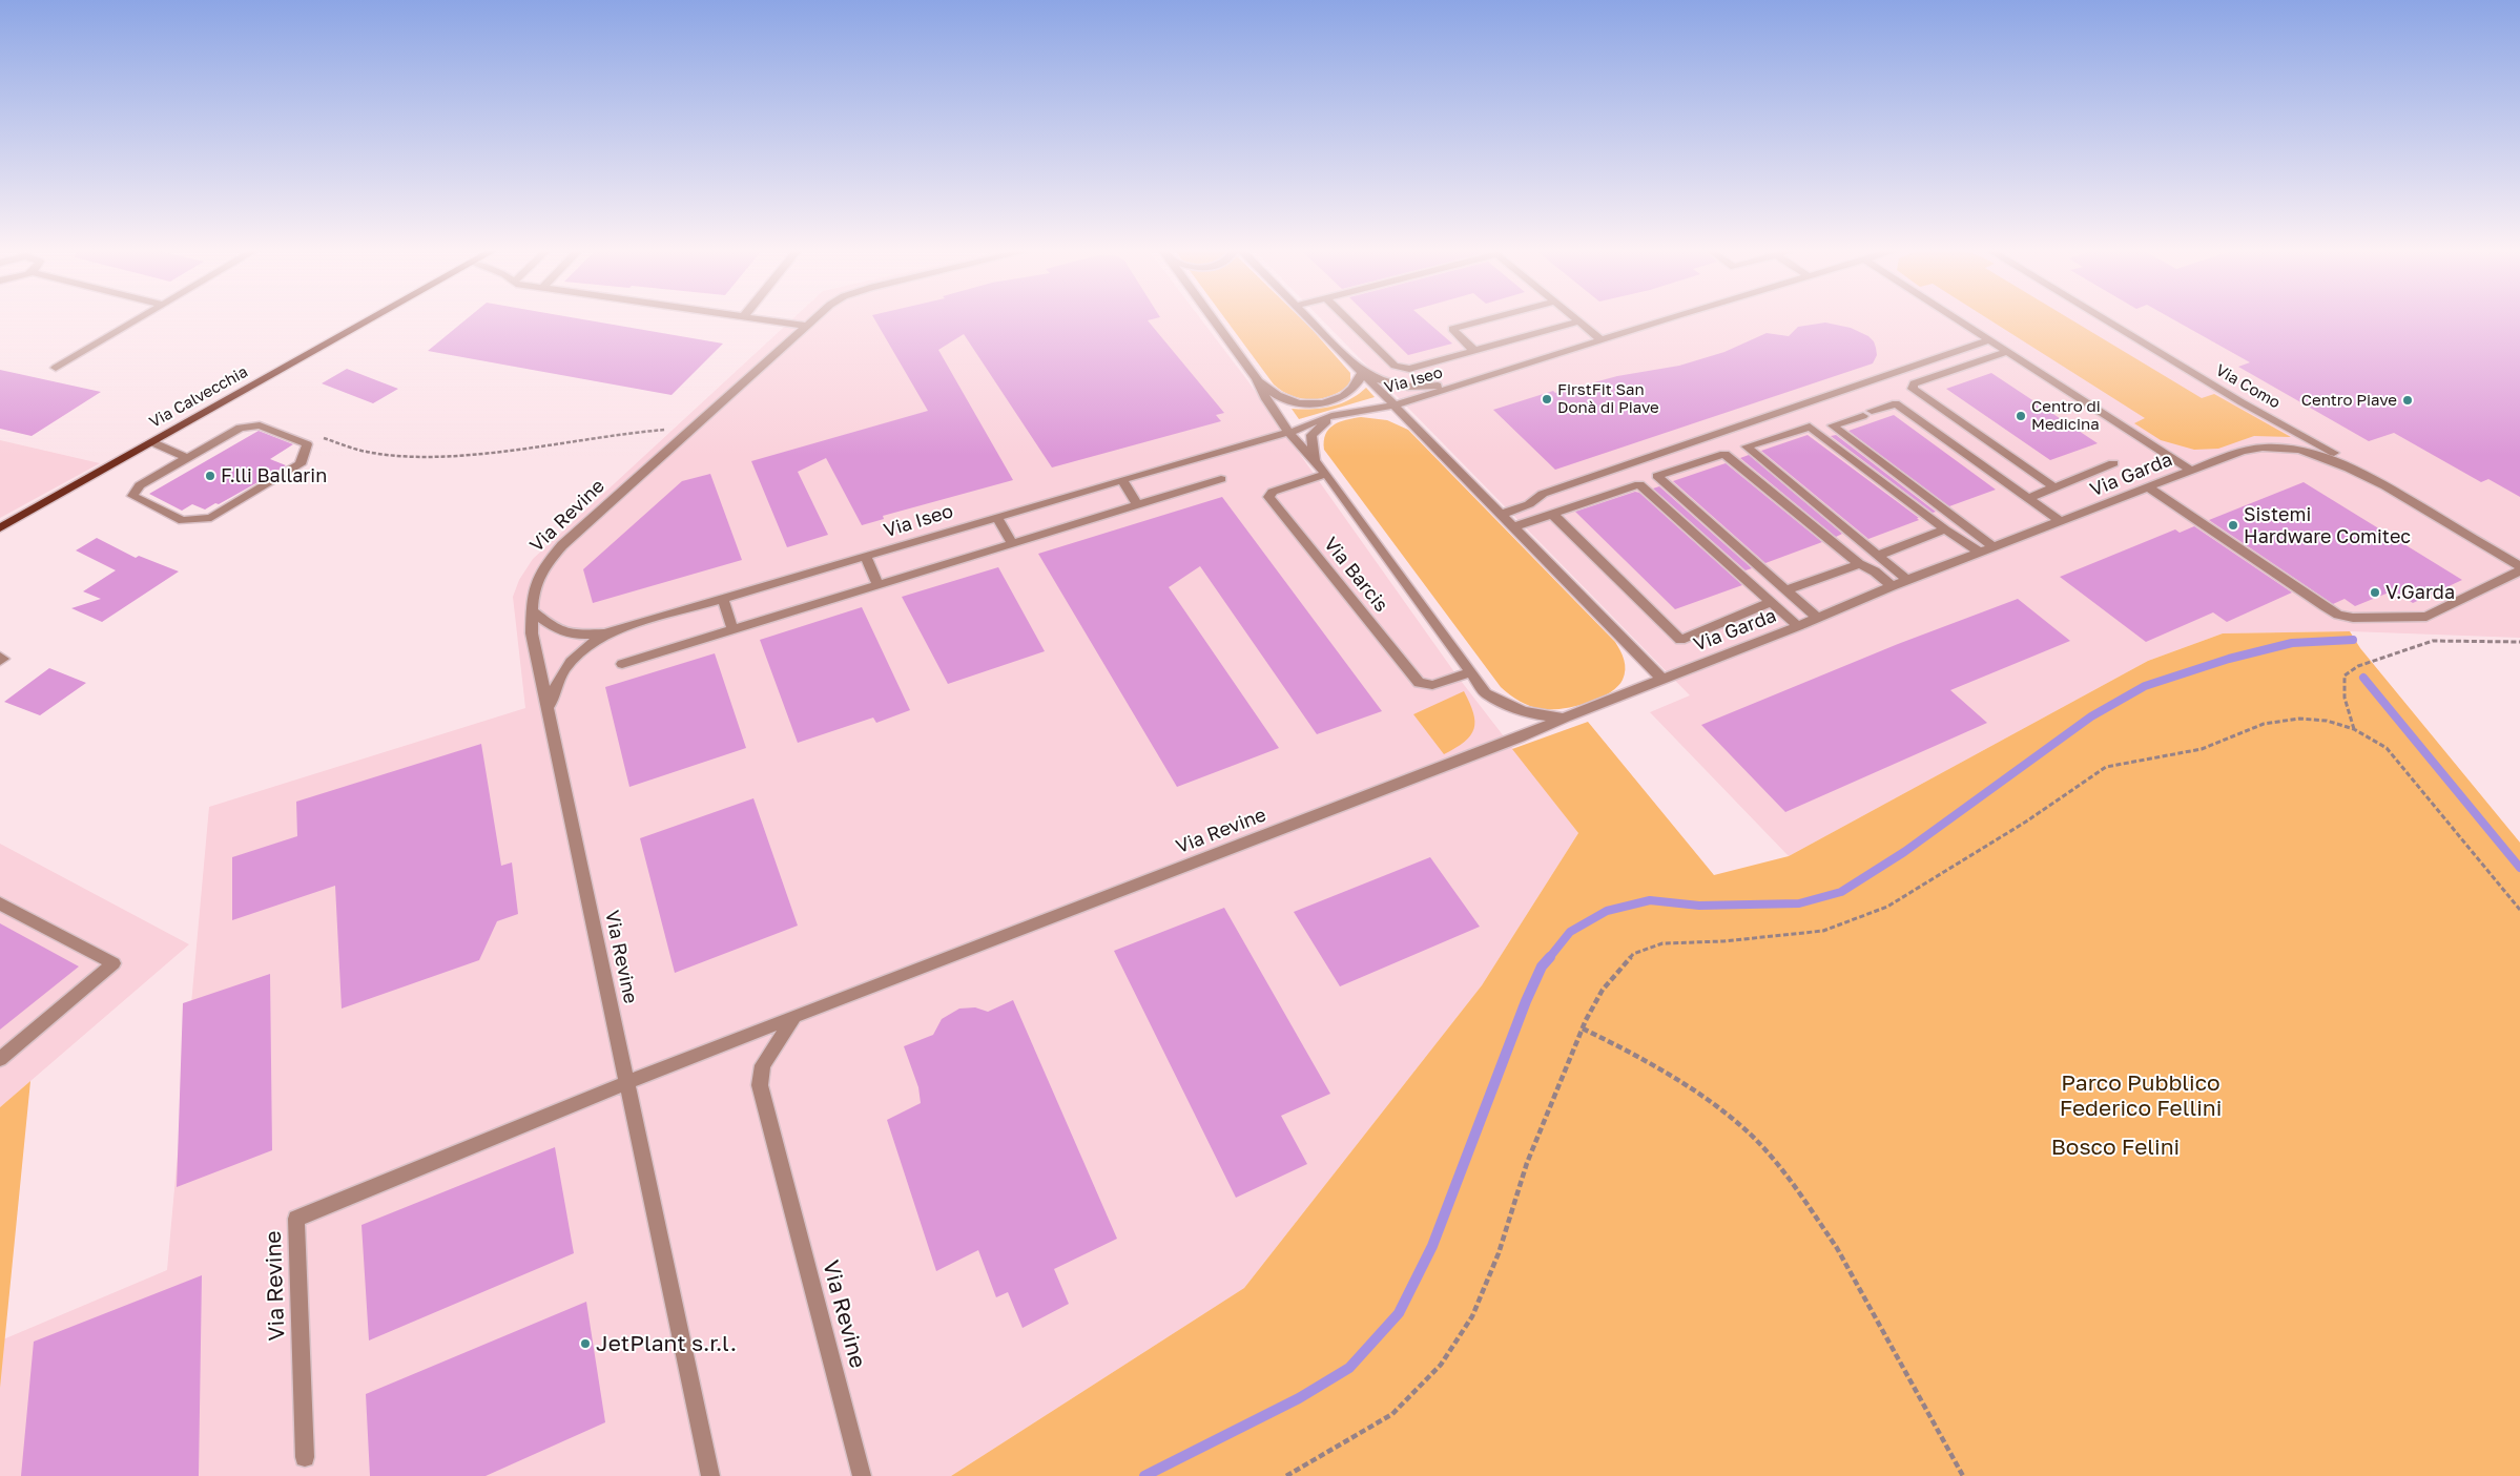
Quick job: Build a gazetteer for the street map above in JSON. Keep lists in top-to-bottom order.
{
  "streets": {
    "main road": ["Via Calvecchia"],
    "street": [
      "Via Iseo",
      "Via Como",
      "Via Garda",
      "Via Revine",
      "Via Barcis"
    ]
  },
  "crossings": [
    ["Via Iseo", "Via Revine"],
    ["Via Iseo", "Via Barcis"],
    ["Via Como", "Via Garda"],
    ["Via Garda", "Via Revine"],
    ["Via Revine", "Via Barcis"]
  ],
  "parks": ["Parco Pubblico Federico Fellini", "Bosco Felini"],
  "places": [
    "FirstFit San Donà di Piave",
    "Centro Piave",
    "Centro di Medicina",
    "F.lli Ballarin",
    "Sistemi Hardware Comitec",
    "V.Garda",
    "JetPlant s.r.l."
  ]
}
